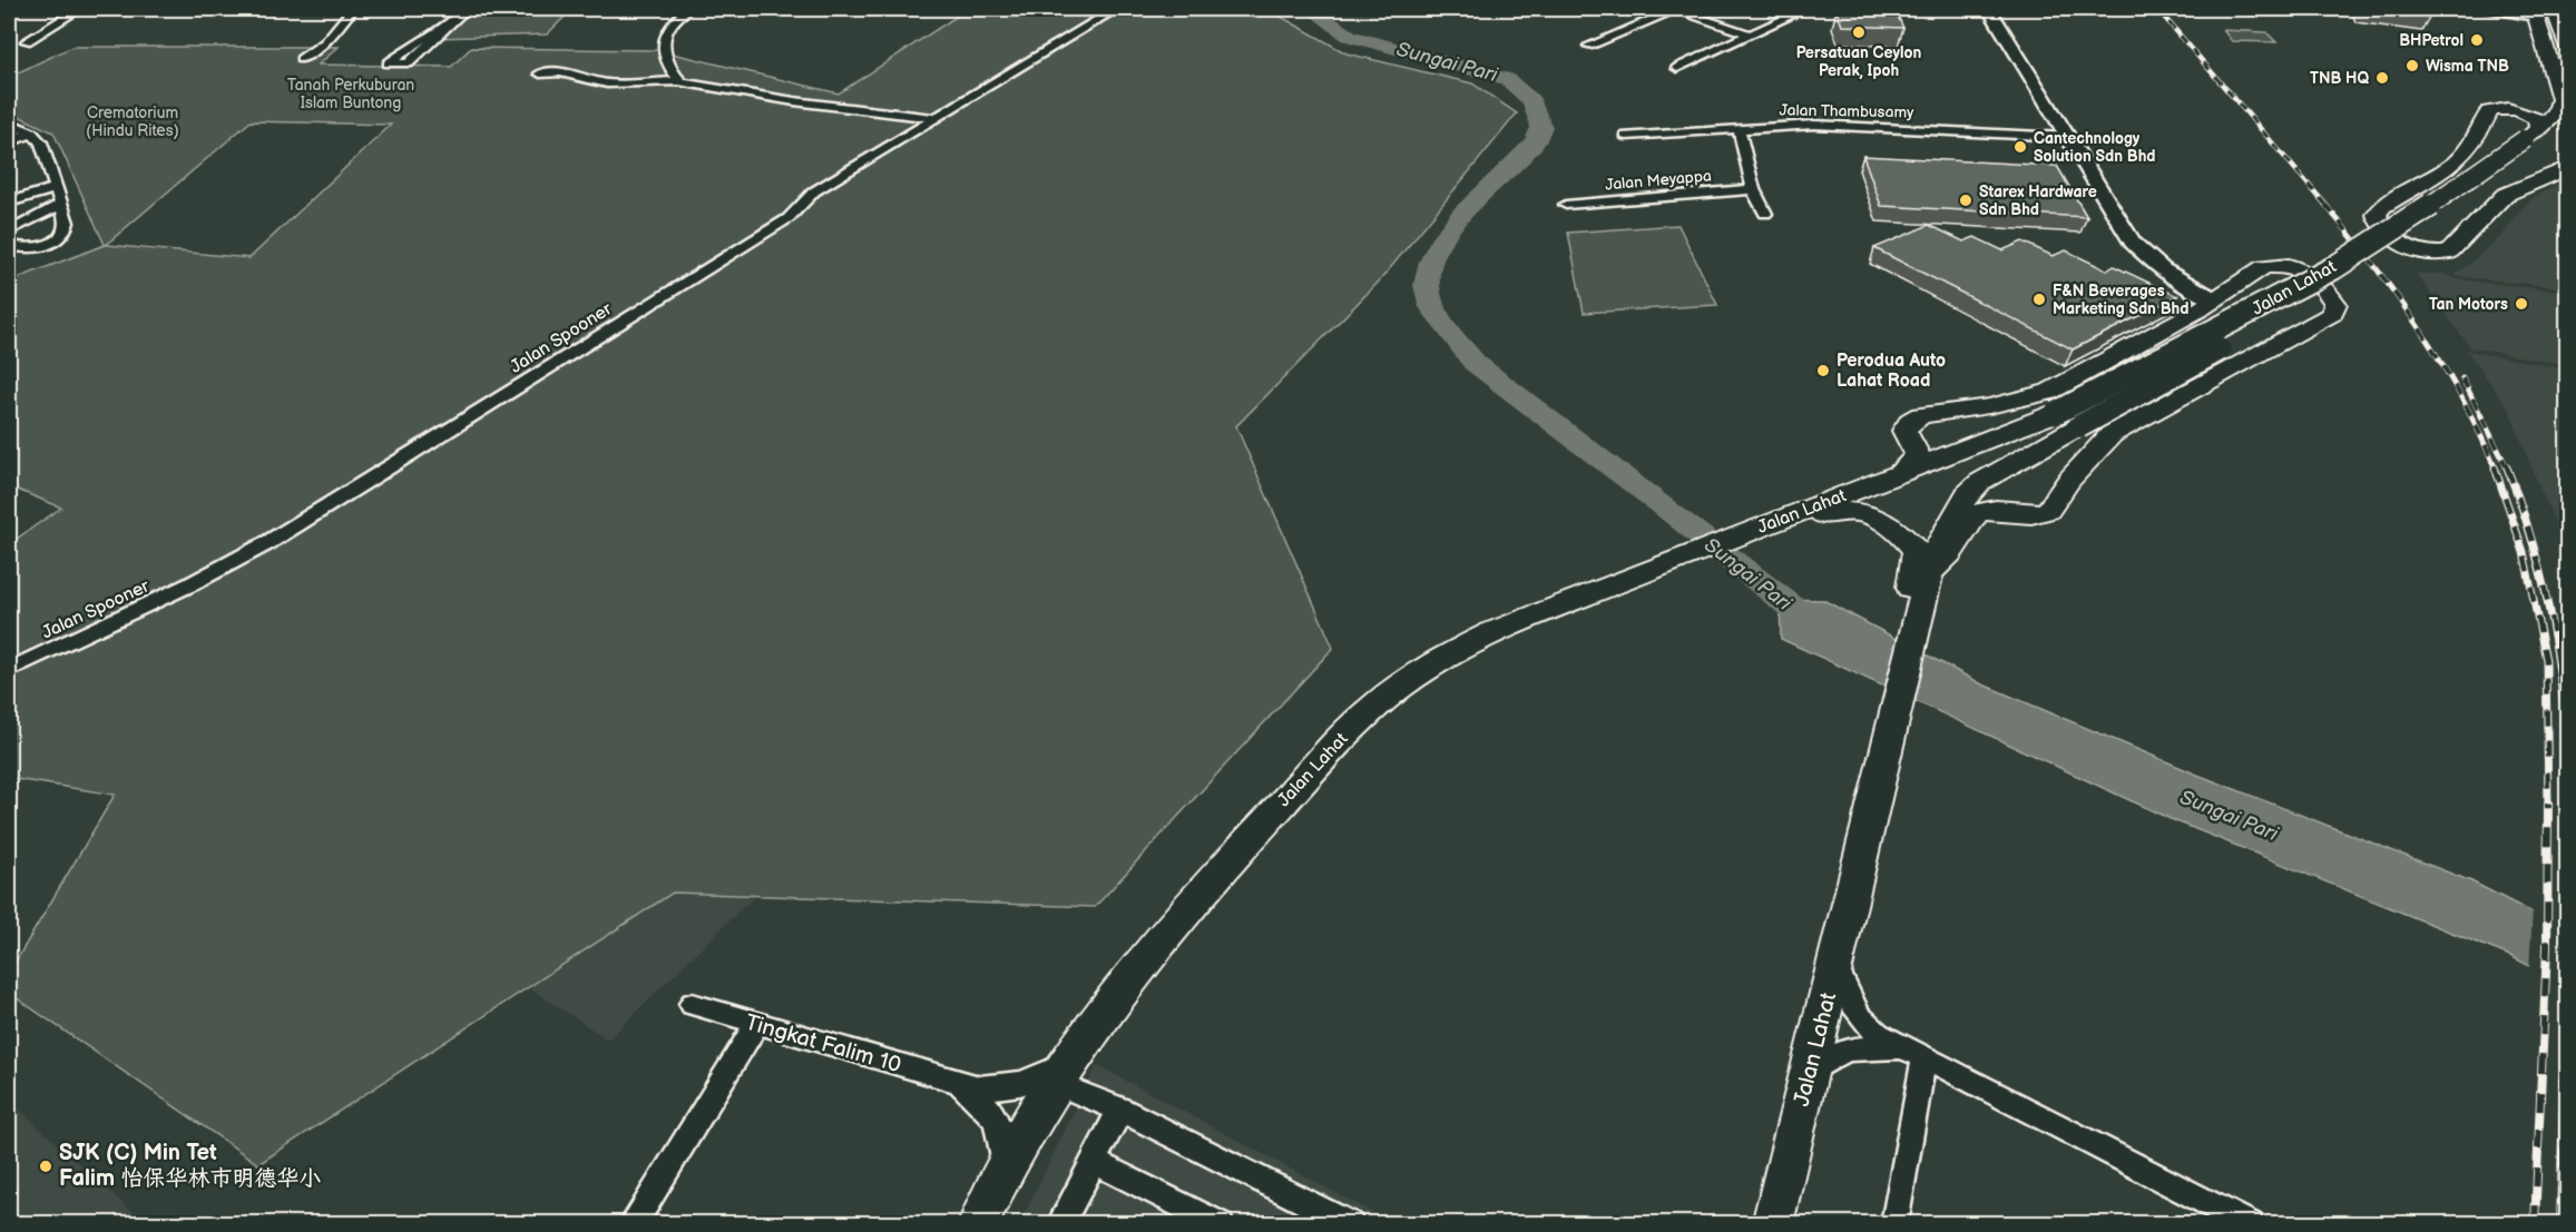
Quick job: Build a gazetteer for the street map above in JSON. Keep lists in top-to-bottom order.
{
  "streets": {
    "main road": ["Jalan Lahat"],
    "street": [
      "Jalan Thambusamy",
      "Jalan Meyappa",
      "Jalan Spooner",
      "Tingkat Falim 10"
    ]
  },
  "water": ["Sungai Pari"],
  "parks": ["Tanah Perkuburan Islam Buntong", "Crematorium (Hindu Rites)"],
  "places": [
    "Persatuan Ceylon Perak, Ipoh",
    "BHPetrol",
    "Wisma TNB",
    "TNB HQ",
    "Cantechnology Solution Sdn Bhd",
    "Starex Hardware Sdn Bhd",
    "F&N Beverages Marketing Sdn Bhd",
    "Tan Motors",
    "Perodua Auto Lahat Road",
    "SJK (C) Min Tet Falim 怡保华林市明德华小"
  ]
}
